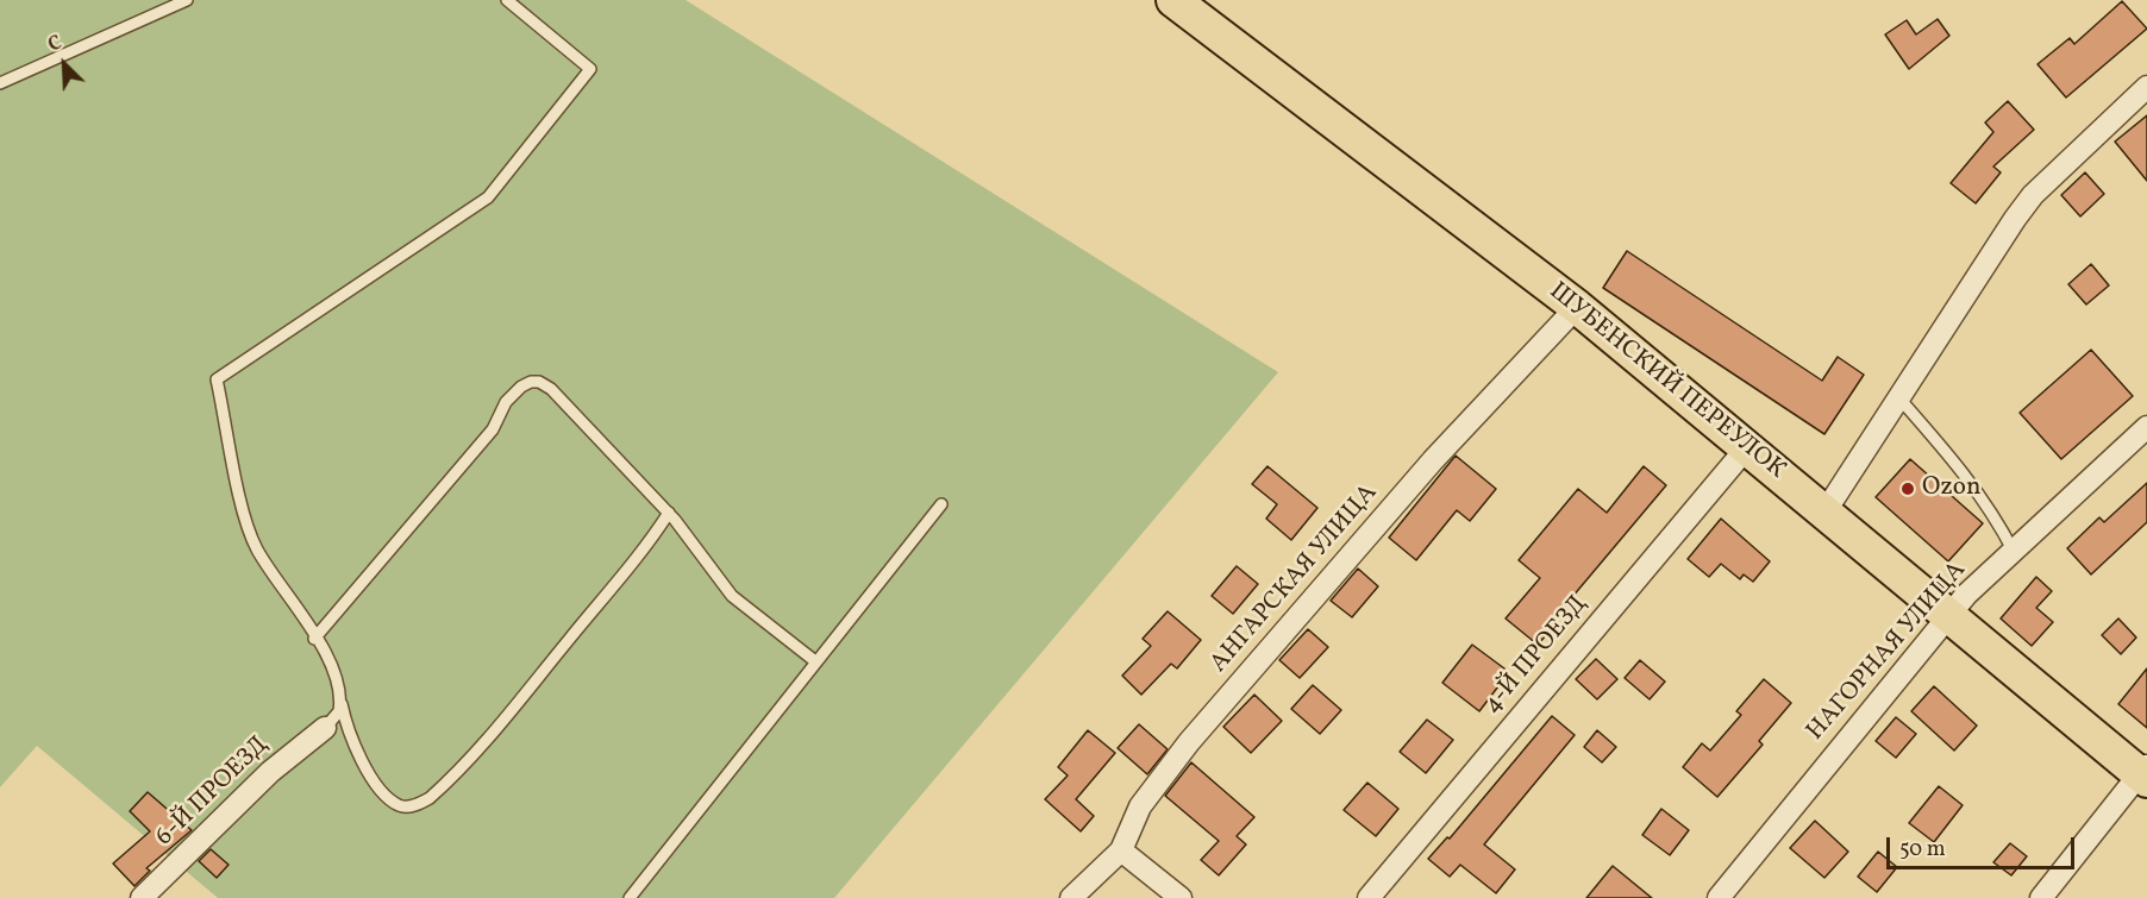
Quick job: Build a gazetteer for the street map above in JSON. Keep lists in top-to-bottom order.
{
  "streets": {
    "main road": ["ШУБЕНСКИЙ ПЕРЕУЛОК"],
    "street": [
      "АНГАРСКАЯ УЛИЦА",
      "НАГОРНАЯ УЛИЦА",
      "4-Й ПРОЕЗД",
      "6-Й ПРОЕЗД"
    ]
  },
  "crossings": [
    ["ШУБЕНСКИЙ ПЕРЕУЛОК", "АНГАРСКАЯ УЛИЦА"],
    ["ШУБЕНСКИЙ ПЕРЕУЛОК", "НАГОРНАЯ УЛИЦА"],
    ["ШУБЕНСКИЙ ПЕРЕУЛОК", "4-Й ПРОЕЗД"]
  ],
  "places": ["Ozon"],
  "scale_bar": "50 m",
  "north": "top left"
}
